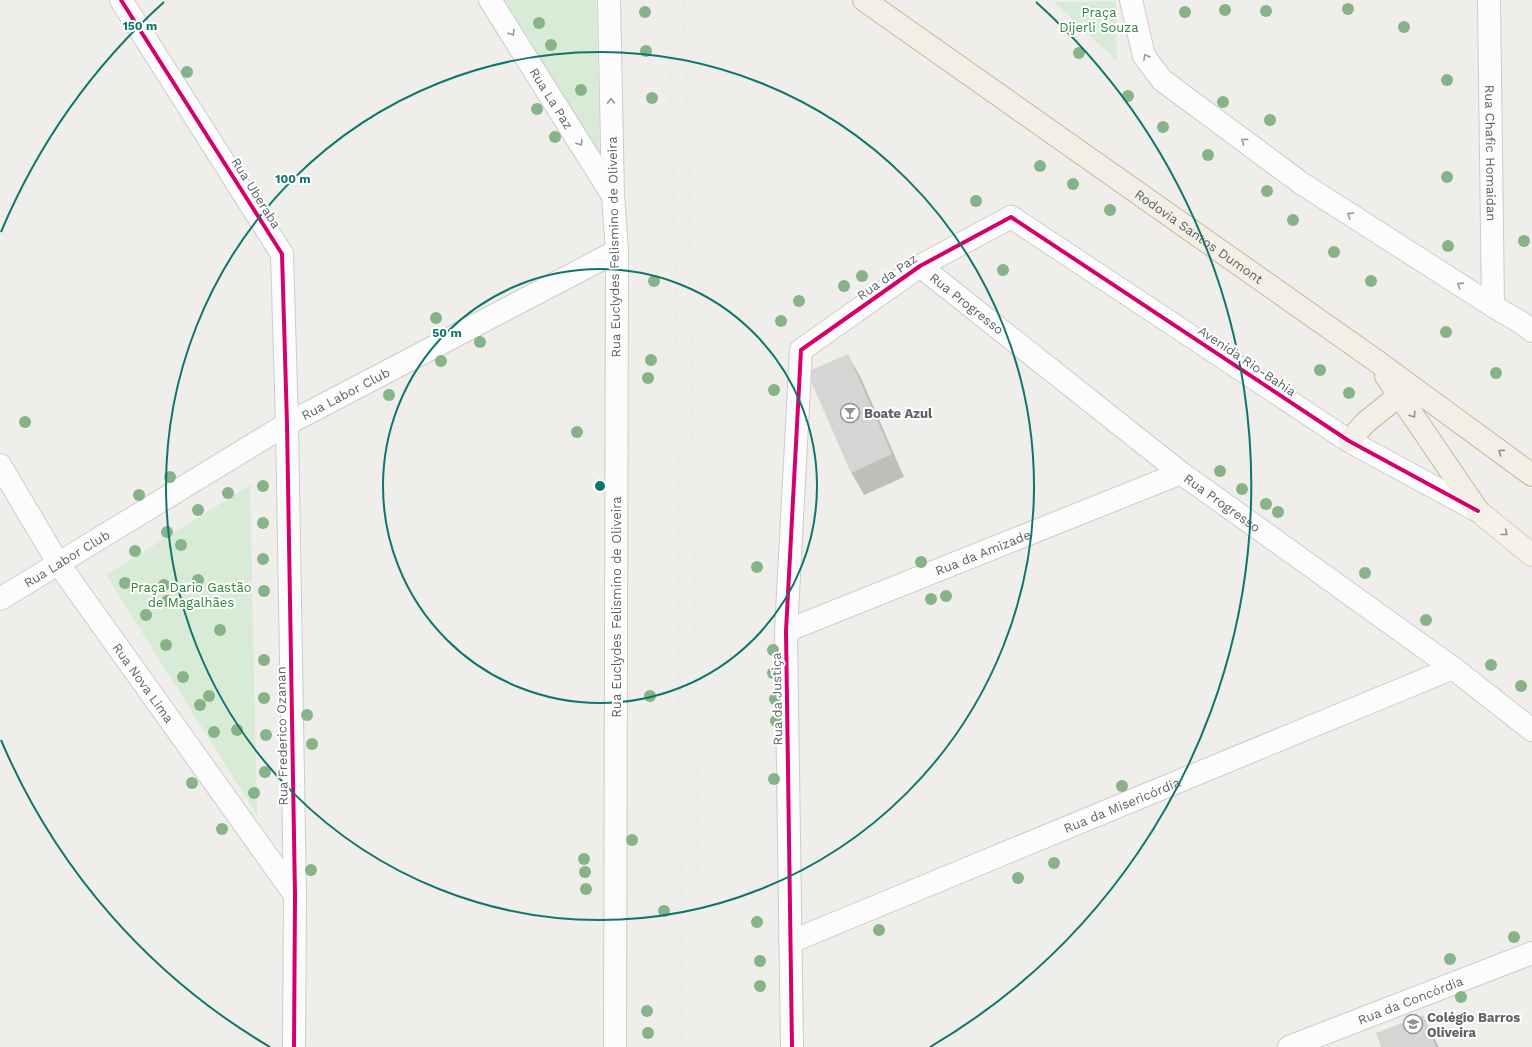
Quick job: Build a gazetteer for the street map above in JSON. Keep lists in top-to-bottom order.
{
  "streets": {
    "highway": ["Rodovia Santos Dumont"],
    "main road": ["Avenida Rio-Bahia"],
    "street": [
      "Rua La Paz",
      "Rua Chafic Homaidan",
      "Rua Uberaba",
      "Rua Euclydes Felismino de Oliveira",
      "Rua da Paz",
      "Rua Progresso",
      "Rua Labor Club",
      "Rua da Amizade",
      "Rua Nova Lima",
      "Rua da Justiça",
      "Rua Frederico Ozanan",
      "Rua da Misericórdia",
      "Rua da Concórdia"
    ]
  },
  "crossings": [
    ["Rua La Paz", "Rua Euclydes Felismino de Oliveira"],
    ["Rua Uberaba", "Rua Labor Club"],
    ["Rua Uberaba", "Rua Frederico Ozanan"],
    ["Rua Euclydes Felismino de Oliveira", "Rua Labor Club"],
    ["Rua da Paz", "Rua Progresso"],
    ["Rua da Paz", "Avenida Rio-Bahia"],
    ["Rua da Paz", "Rua da Justiça"],
    ["Rua Progresso", "Rua da Amizade"],
    ["Rua Progresso", "Rua da Misericórdia"],
    ["Rua Labor Club", "Rua Nova Lima"],
    ["Rua Labor Club", "Rua Frederico Ozanan"],
    ["Rua da Amizade", "Rua da Justiça"],
    ["Rua Nova Lima", "Rua Frederico Ozanan"],
    ["Rua da Justiça", "Rua da Misericórdia"]
  ],
  "one_way": ["Rua La Paz"],
  "parks": ["Praça Dijerli Souza", "Praça Dario Gastão de Magalhães"],
  "places": {
    "bar": ["Boate Azul"],
    "school or university": ["Colégio Barros Oliveira"]
  },
  "rings": ["150 m", "100 m", "50 m"]
}
